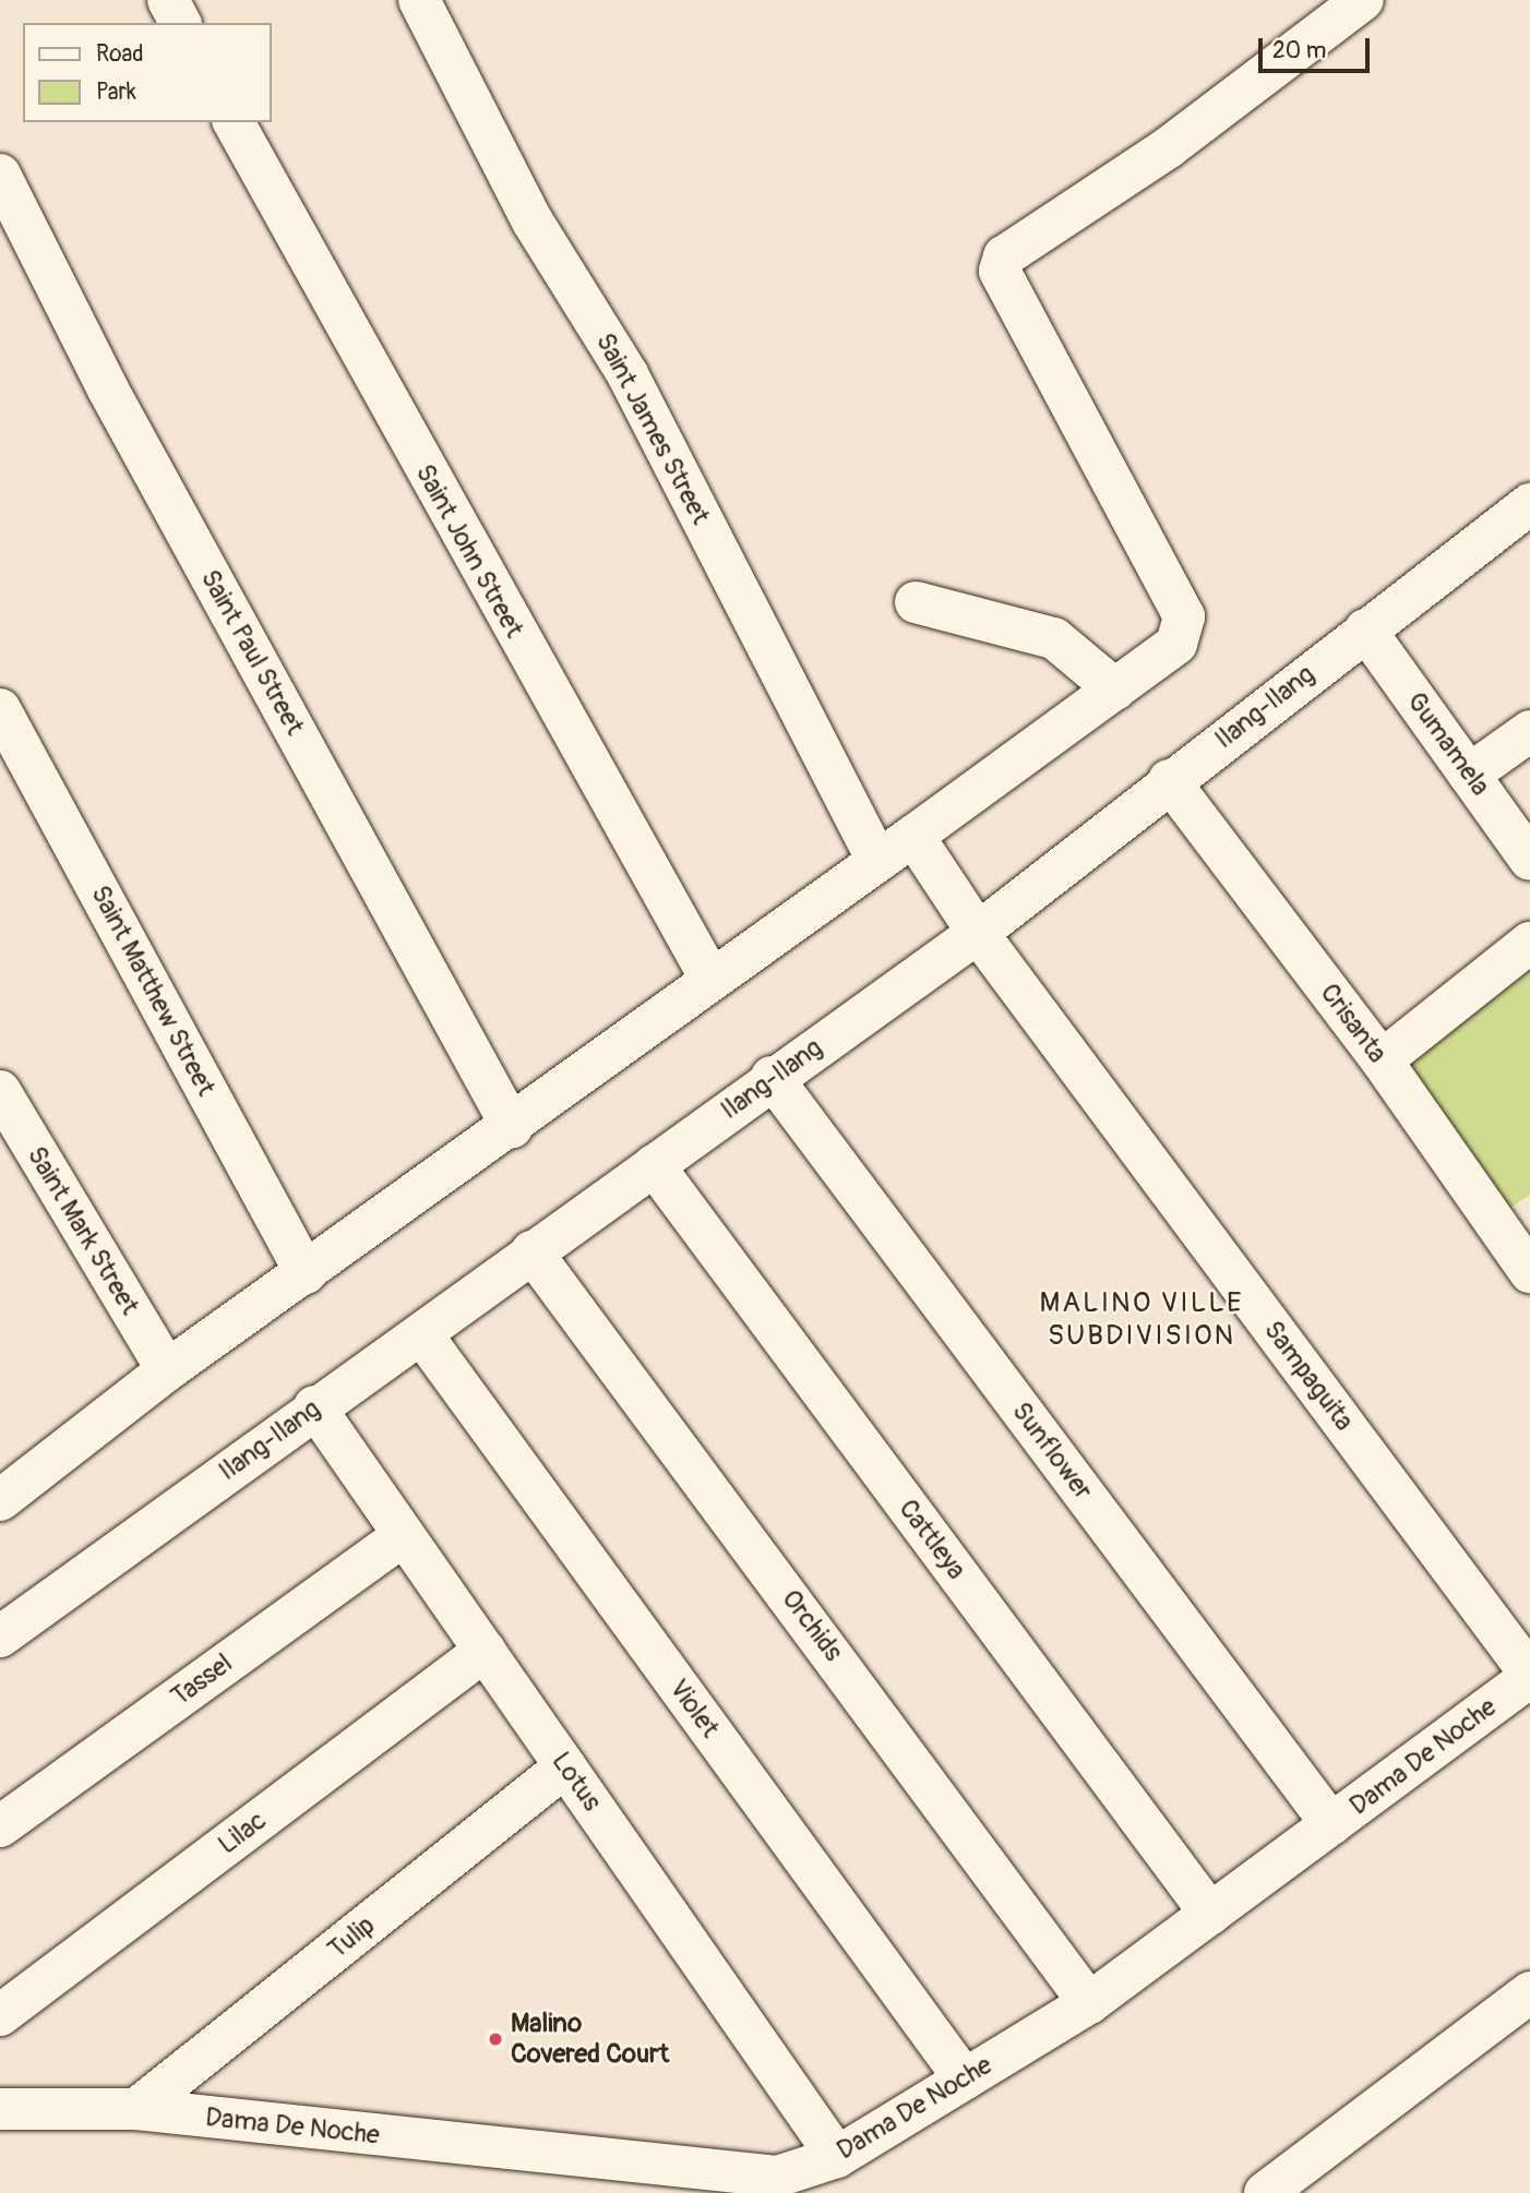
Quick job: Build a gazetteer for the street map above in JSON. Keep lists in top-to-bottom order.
{
  "streets": {
    "street": [
      "Saint James Street",
      "Saint John Street",
      "Saint Paul Street",
      "Ilang-Ilang",
      "Gumamela",
      "Saint Matthew Street",
      "Crisanta",
      "Saint Mark Street",
      "Sampaguita",
      "Sunflower",
      "Cattleya",
      "Orchids",
      "Tassel",
      "Violet",
      "Dama De Noche",
      "Lotus",
      "Lilac",
      "Tulip"
    ]
  },
  "crossings": [
    ["Ilang-Ilang", "Gumamela"],
    ["Ilang-Ilang", "Crisanta"],
    ["Ilang-Ilang", "Sampaguita"],
    ["Ilang-Ilang", "Sunflower"],
    ["Ilang-Ilang", "Cattleya"],
    ["Ilang-Ilang", "Orchids"],
    ["Ilang-Ilang", "Violet"],
    ["Ilang-Ilang", "Lotus"],
    ["Sampaguita", "Dama De Noche"],
    ["Sunflower", "Dama De Noche"],
    ["Cattleya", "Dama De Noche"],
    ["Orchids", "Dama De Noche"],
    ["Tassel", "Lotus"],
    ["Violet", "Dama De Noche"],
    ["Dama De Noche", "Lotus"],
    ["Dama De Noche", "Tulip"],
    ["Lotus", "Lilac"],
    ["Lotus", "Tulip"]
  ],
  "districts": ["MALINO VILLE SUBDIVISION"],
  "places": ["Malino Covered Court"],
  "legend": ["Road", "Park"],
  "scale_bar": "20 m"
}
